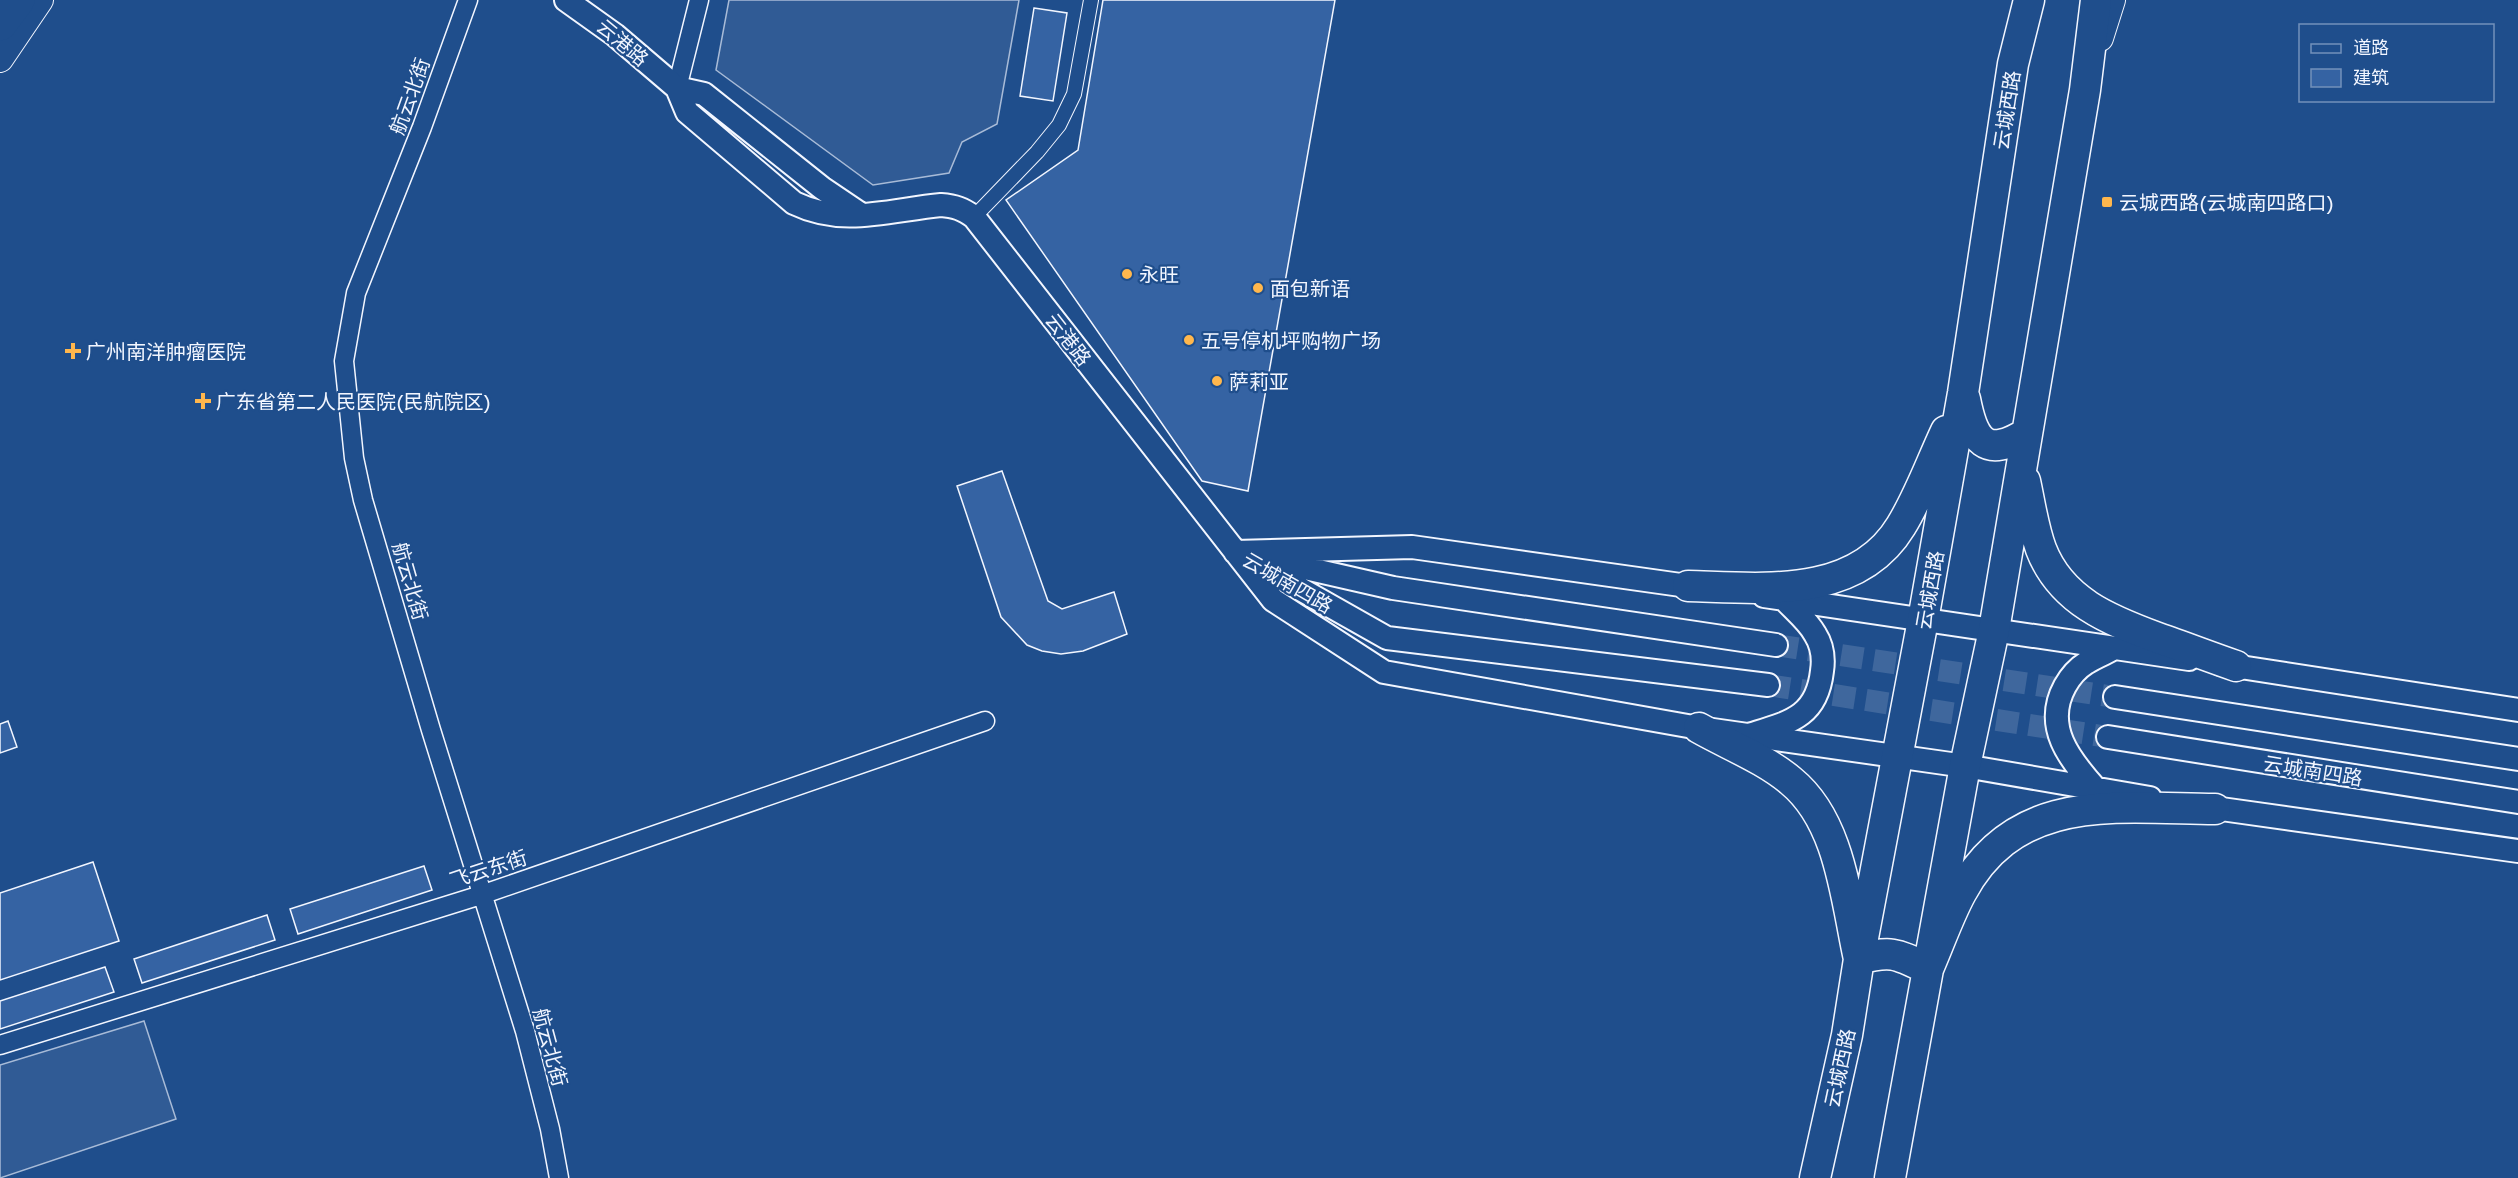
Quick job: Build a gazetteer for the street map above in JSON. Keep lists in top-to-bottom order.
{
  "streets": {
    "main road": ["云城西路"],
    "street": [
      "云港路",
      "航云北街",
      "云城南四路",
      "飞云东街"
    ]
  },
  "crossings": [
    ["云港路", "云城西路"],
    ["云港路", "云城南四路"],
    ["航云北街", "飞云东街"]
  ],
  "places": {
    "transit": ["云城西路(云城南四路口)"],
    "other": [
      "永旺",
      "面包新语",
      "五号停机坪购物广场",
      "萨莉亚"
    ],
    "health": ["广州南洋肿瘤医院", "广东省第二人民医院(民航院区)"]
  },
  "legend": ["道路", "建筑"]
}
